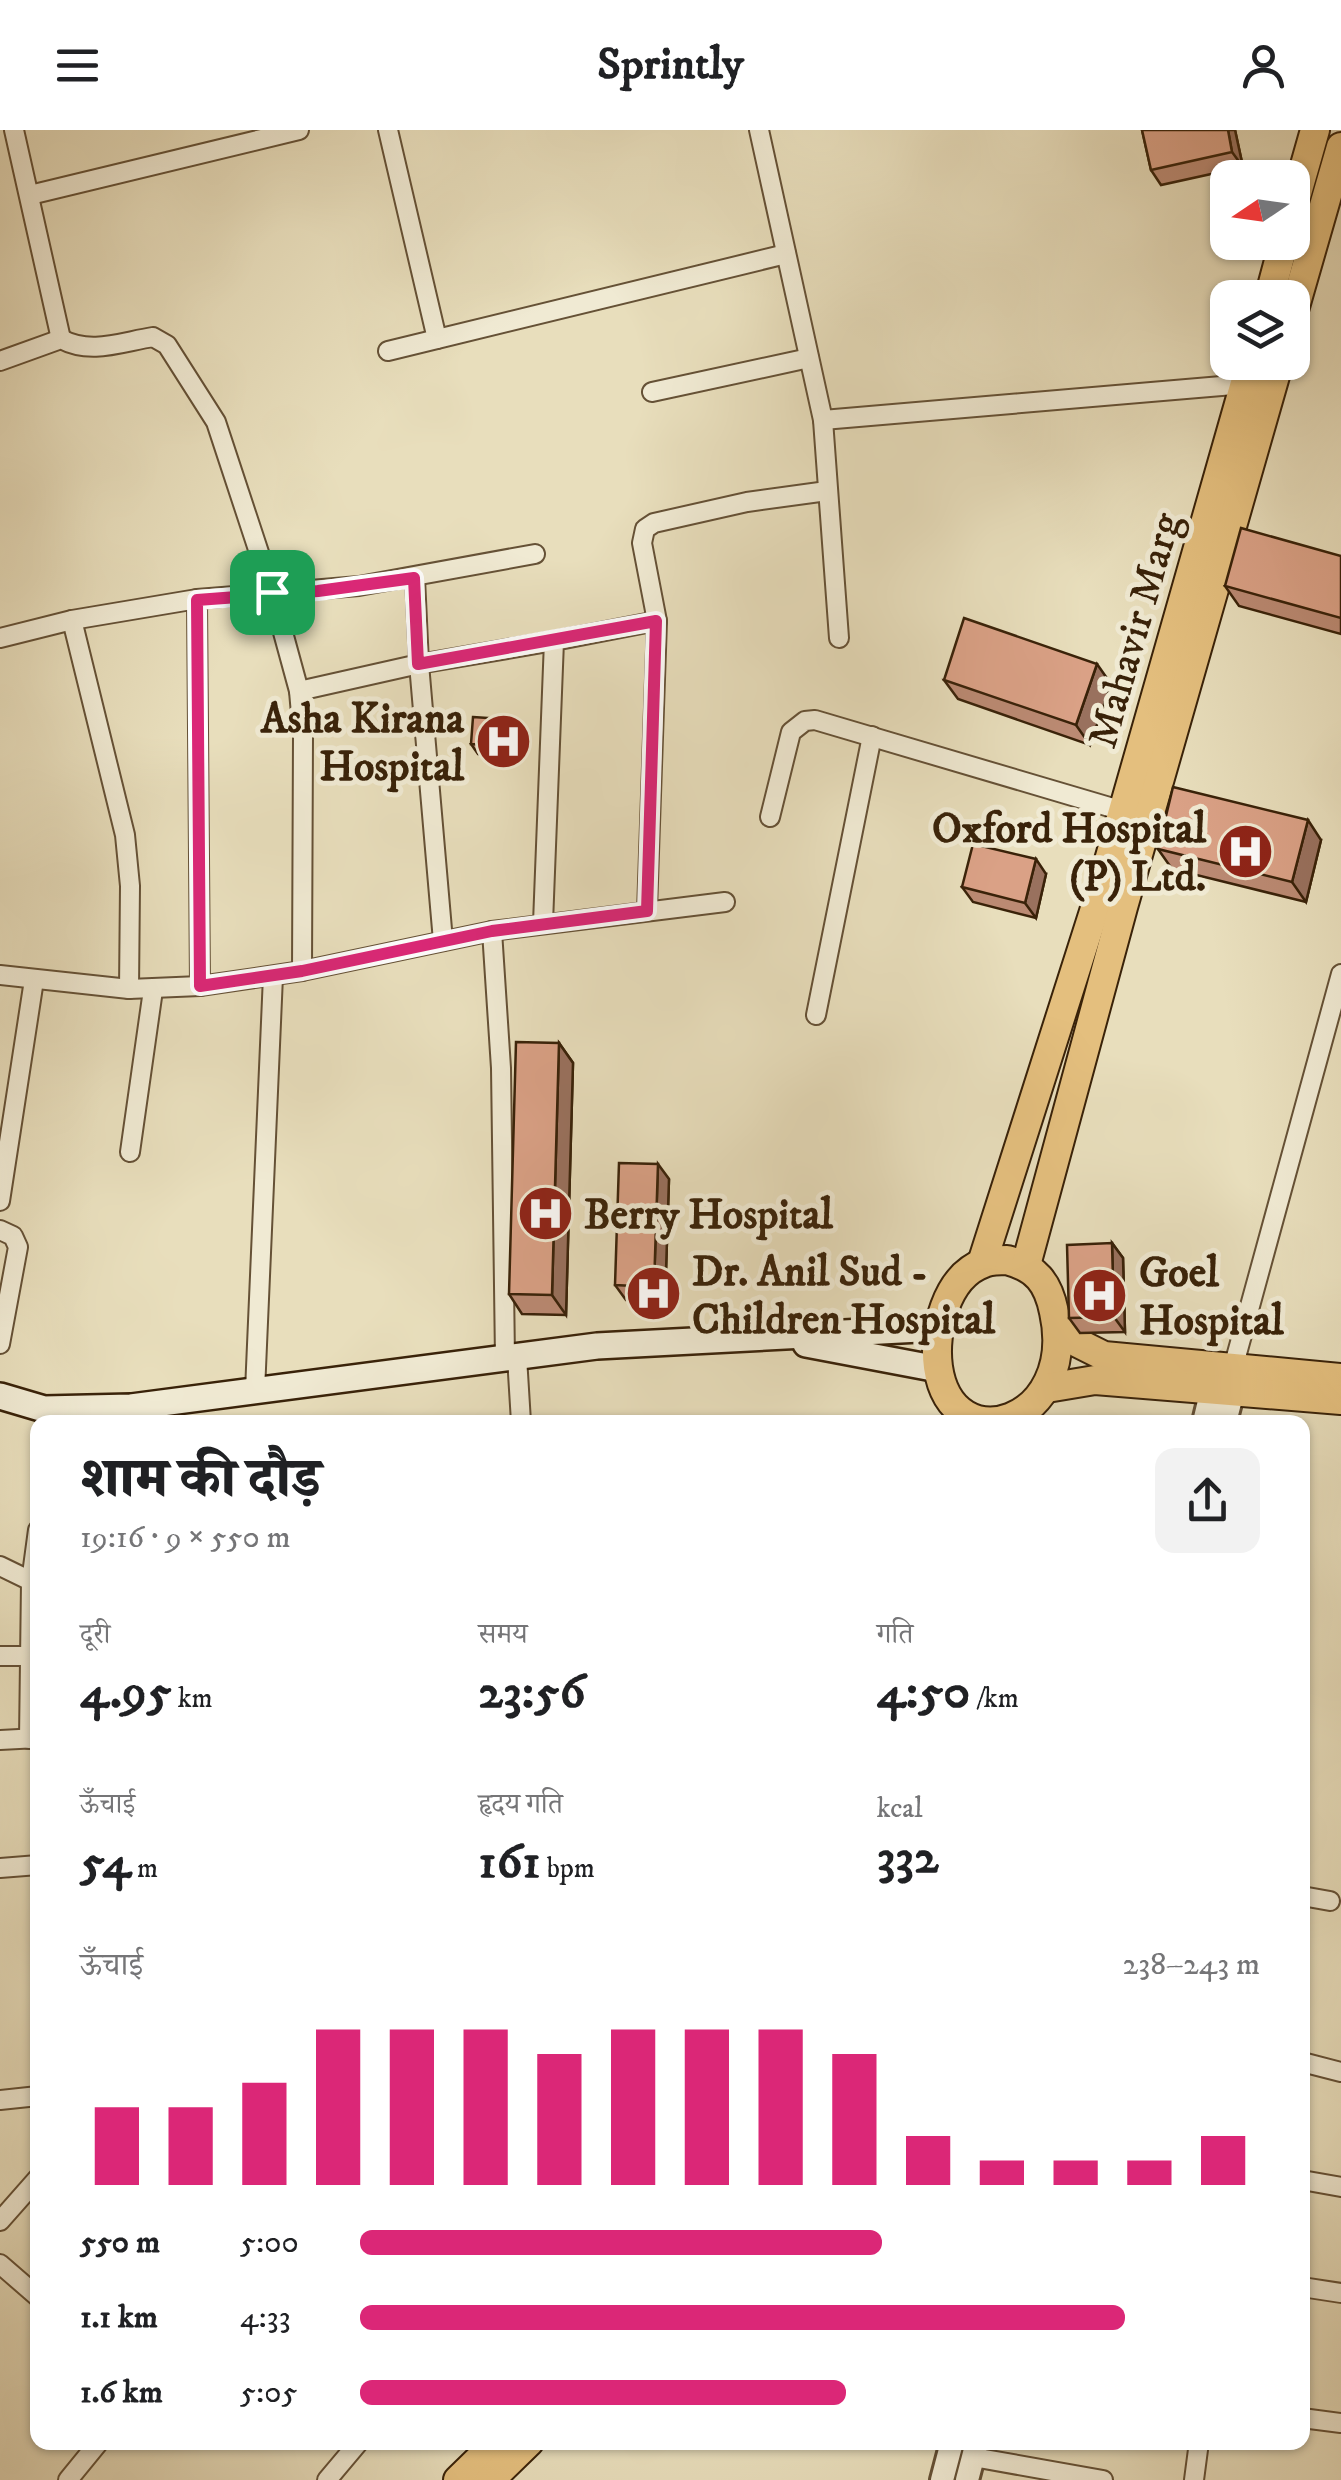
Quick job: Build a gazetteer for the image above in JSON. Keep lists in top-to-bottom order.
{
  "streets": {
    "highway": ["Mahavir Marg"]
  },
  "places": {
    "hospital": [
      "Asha Kirana Hospital",
      "Oxford Hospital (P) Ltd.",
      "Berry Hospital",
      "Dr. Anil Sud - Children Hospital",
      "Goel Hospital"
    ]
  },
  "north": "left",
  "page": {
    "header": "Sprintly",
    "heading": ["शाम की दौड़", "19:16 · 9 × 550 m"],
    "stats": [
      ["दूरी", "4.95 km"],
      ["समय", "23:56"],
      ["गति", "4:50 /km"],
      ["ऊँचाई", "54 m"],
      ["हृदय गति", "161 bpm"],
      ["kcal", "332"]
    ],
    "chart": ["ऊँचाई", "238–243 m"],
    "list": [
      {
        "name": "550 m",
        "note": "5:00"
      },
      {
        "name": "1.1 km",
        "note": "4:33"
      },
      {
        "name": "1.6 km",
        "note": "5:05"
      }
    ]
  }
}
